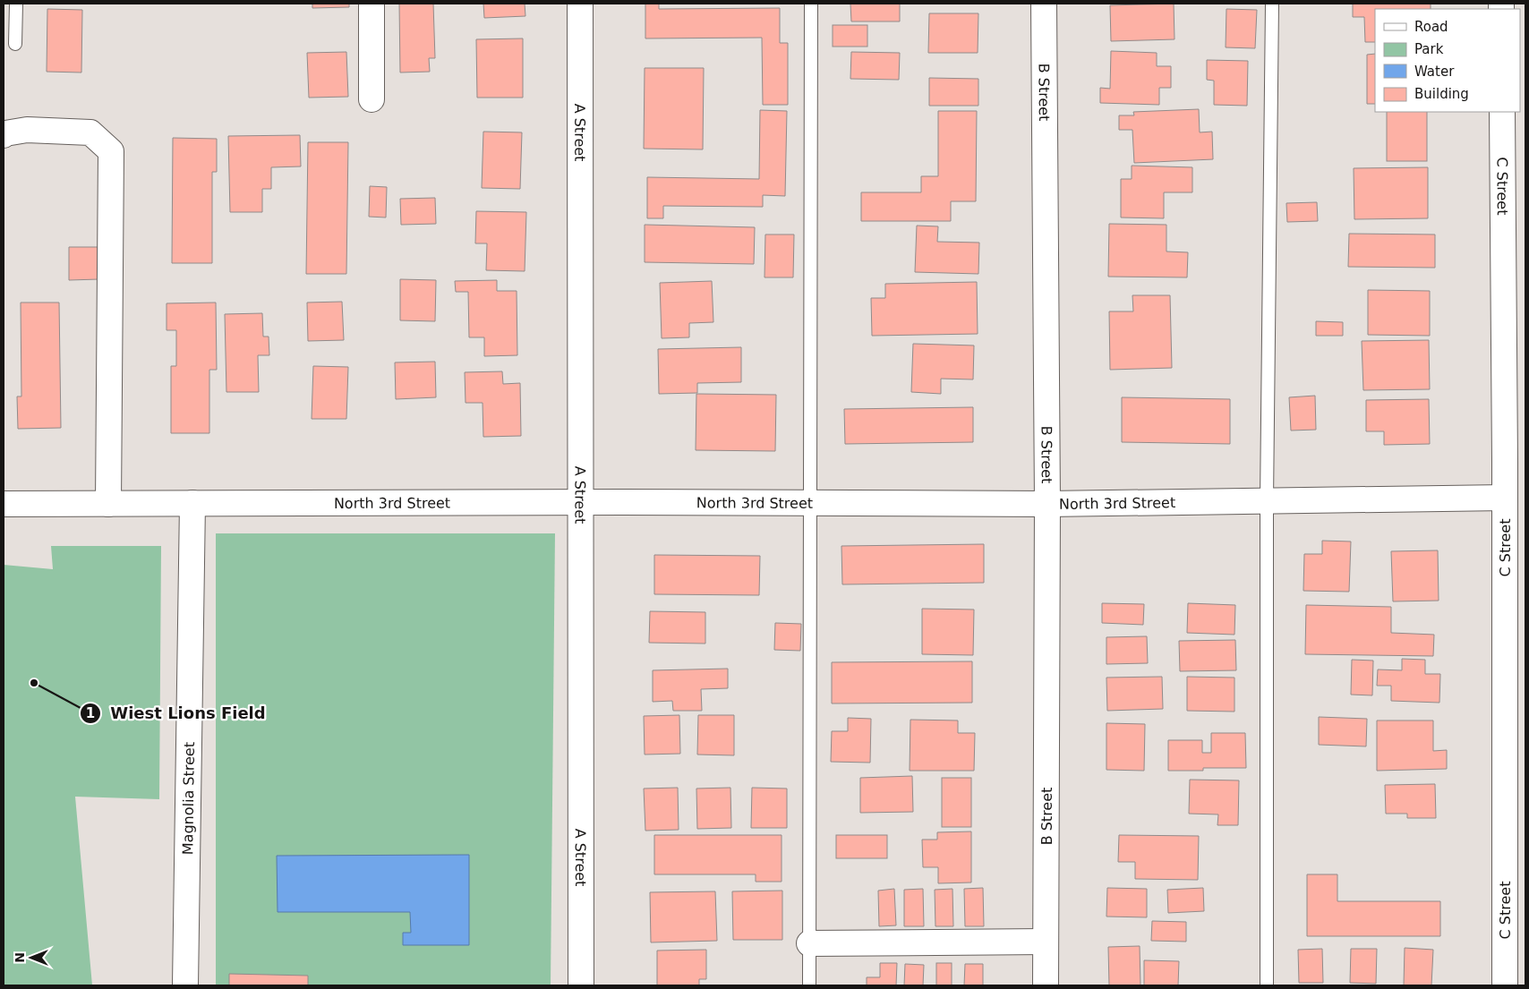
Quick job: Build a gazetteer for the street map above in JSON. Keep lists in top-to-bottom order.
{
  "streets": {
    "street": [
      "B Street",
      "A Street",
      "C Street",
      "North 3rd Street",
      "Magnolia Street"
    ]
  },
  "crossings": [
    ["B Street", "North 3rd Street"],
    ["A Street", "North 3rd Street"],
    ["C Street", "North 3rd Street"],
    ["North 3rd Street", "Magnolia Street"]
  ],
  "places": ["Wiest Lions Field"],
  "legend": [
    "Road",
    "Park",
    "Water",
    "Building"
  ],
  "north": "left"
}
